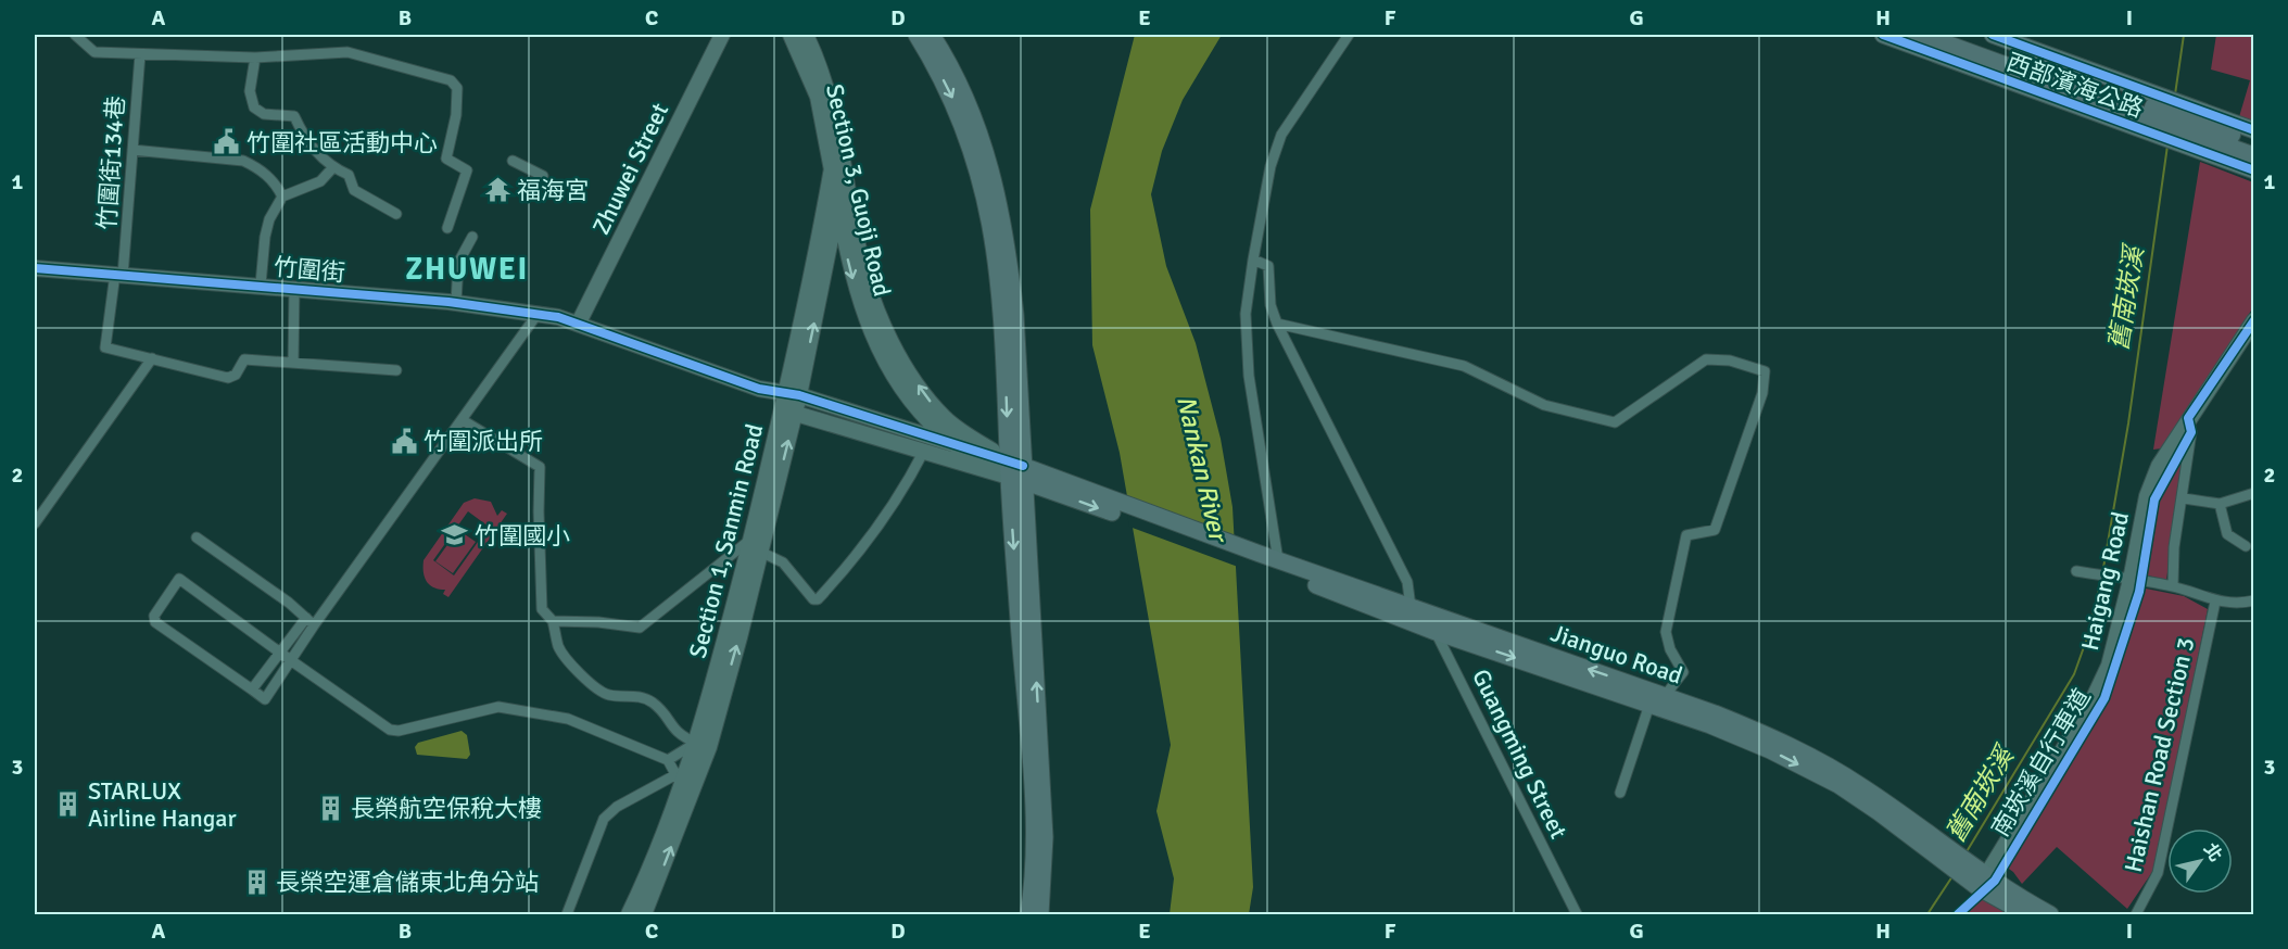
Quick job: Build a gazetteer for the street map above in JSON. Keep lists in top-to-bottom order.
{
  "streets": {
    "main road": ["西部濱海公路", "Jianguo Road"],
    "street": [
      "竹圍街134巷",
      "Zhuwei Street",
      "Section 3, Guoji Road",
      "竹圍街",
      "Section 1, Sanmin Road",
      "Haigang Road",
      "Guangming Street",
      "Haishan Road Section 3"
    ],
    "cycle path": ["南崁溪自行車道"]
  },
  "crossings": [
    ["竹圍街134巷", "竹圍街"],
    ["Zhuwei Street", "竹圍街"],
    ["Section 3, Guoji Road", "Section 1, Sanmin Road"],
    ["Jianguo Road", "Guangming Street"]
  ],
  "districts": ["ZHUWEI"],
  "water": ["舊南崁溪", "Nankan River"],
  "places": {
    "public building": ["竹圍社區活動中心", "竹圍派出所"],
    "temple": ["福海宮"],
    "school or university": ["竹圍國小"],
    "building": ["STARLUX Airline Hangar", "長榮航空保稅大樓", "長榮空運倉儲東北角分站"]
  },
  "north": "top right",
  "grid": {
    "columns": [
      "A",
      "B",
      "C",
      "D",
      "E",
      "F",
      "G",
      "H",
      "I"
    ],
    "rows": ["1", "2", "3"]
  }
}
